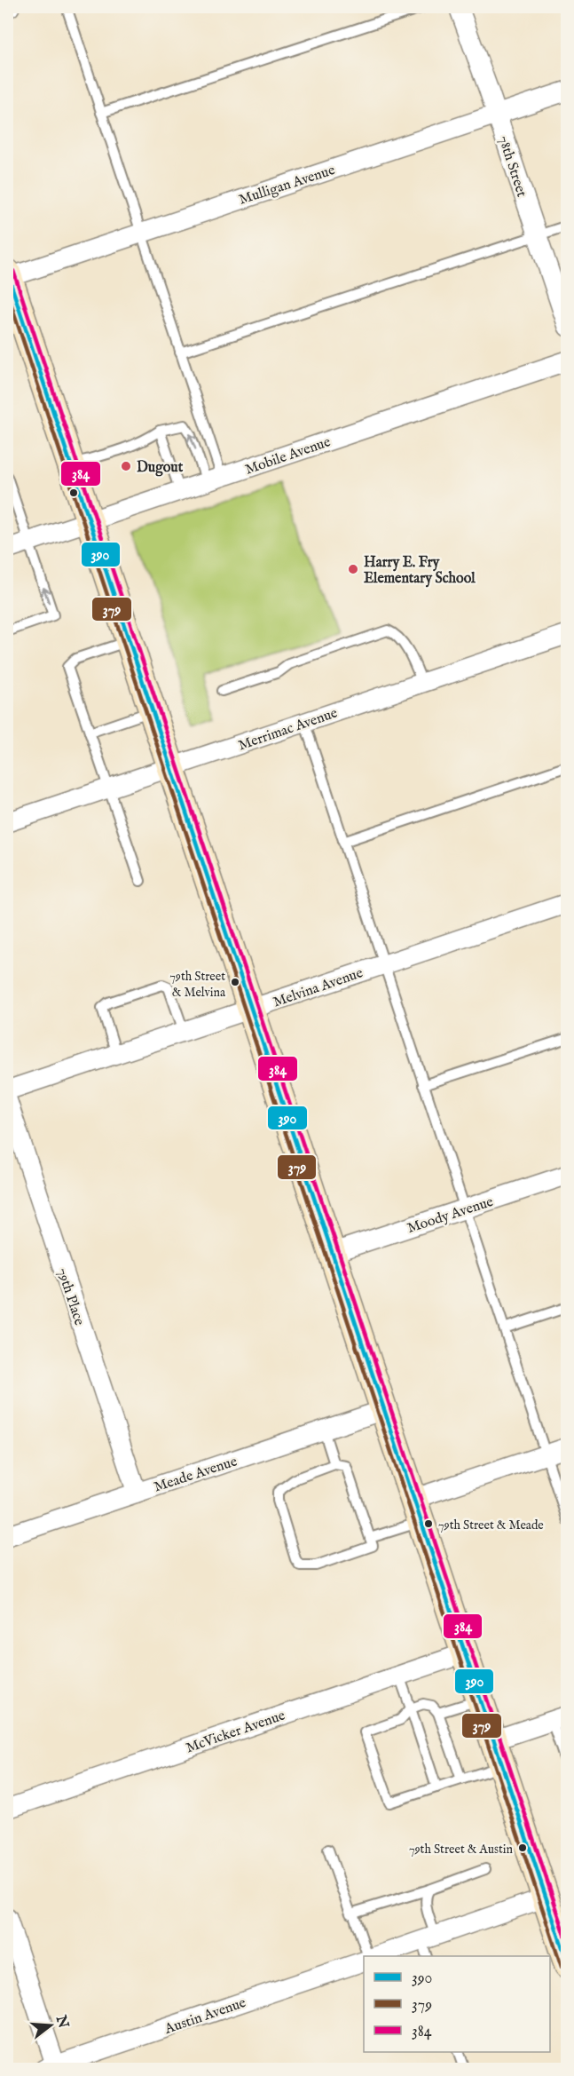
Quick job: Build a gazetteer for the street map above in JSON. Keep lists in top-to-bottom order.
{
  "streets": {
    "street": [
      "78th Street",
      "Mulligan Avenue",
      "Mobile Avenue",
      "Merrimac Avenue",
      "Melvina Avenue",
      "Moody Avenue",
      "79th Place",
      "Meade Avenue",
      "McVicker Avenue",
      "Austin Avenue"
    ]
  },
  "crossings": [
    ["78th Street", "Mulligan Avenue"],
    ["79th Place", "Meade Avenue"]
  ],
  "places": [
    "Dugout",
    "Harry E. Fry Elementary School",
    "79th Street & Melvina",
    "79th Street & Meade",
    "79th Street & Austin"
  ],
  "lines": ["transit line 384", "transit line 390", "transit line 379"],
  "legend": ["390", "379", "384"],
  "north": "right"
}
